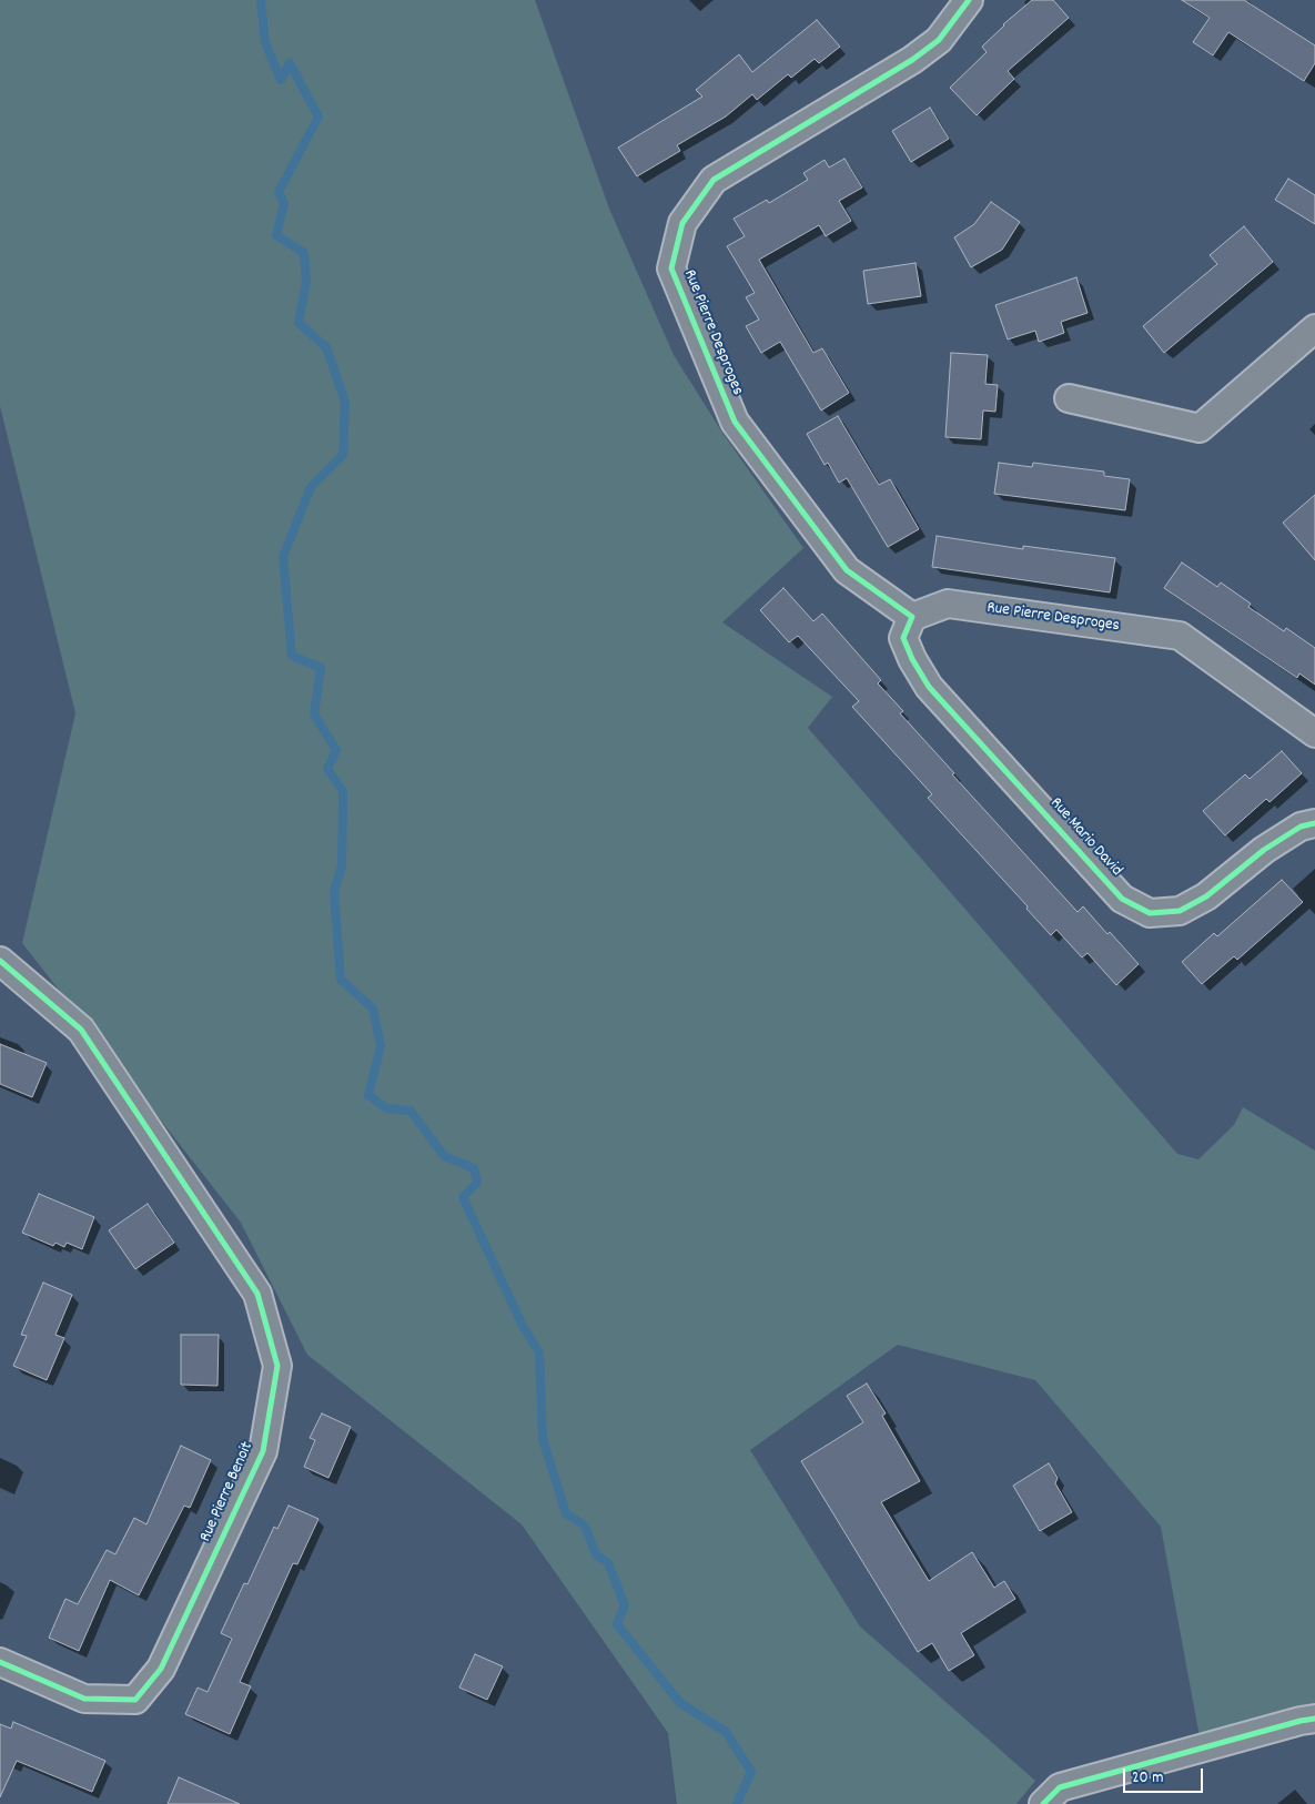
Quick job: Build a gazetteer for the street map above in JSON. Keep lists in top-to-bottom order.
{
  "streets": {
    "street": ["Rue Pierre Desproges", "Rue Mario David", "Rue Pierre Benoit"]
  },
  "crossings": [
    ["Rue Pierre Desproges", "Rue Mario David"]
  ],
  "scale_bar": "20 m"
}
